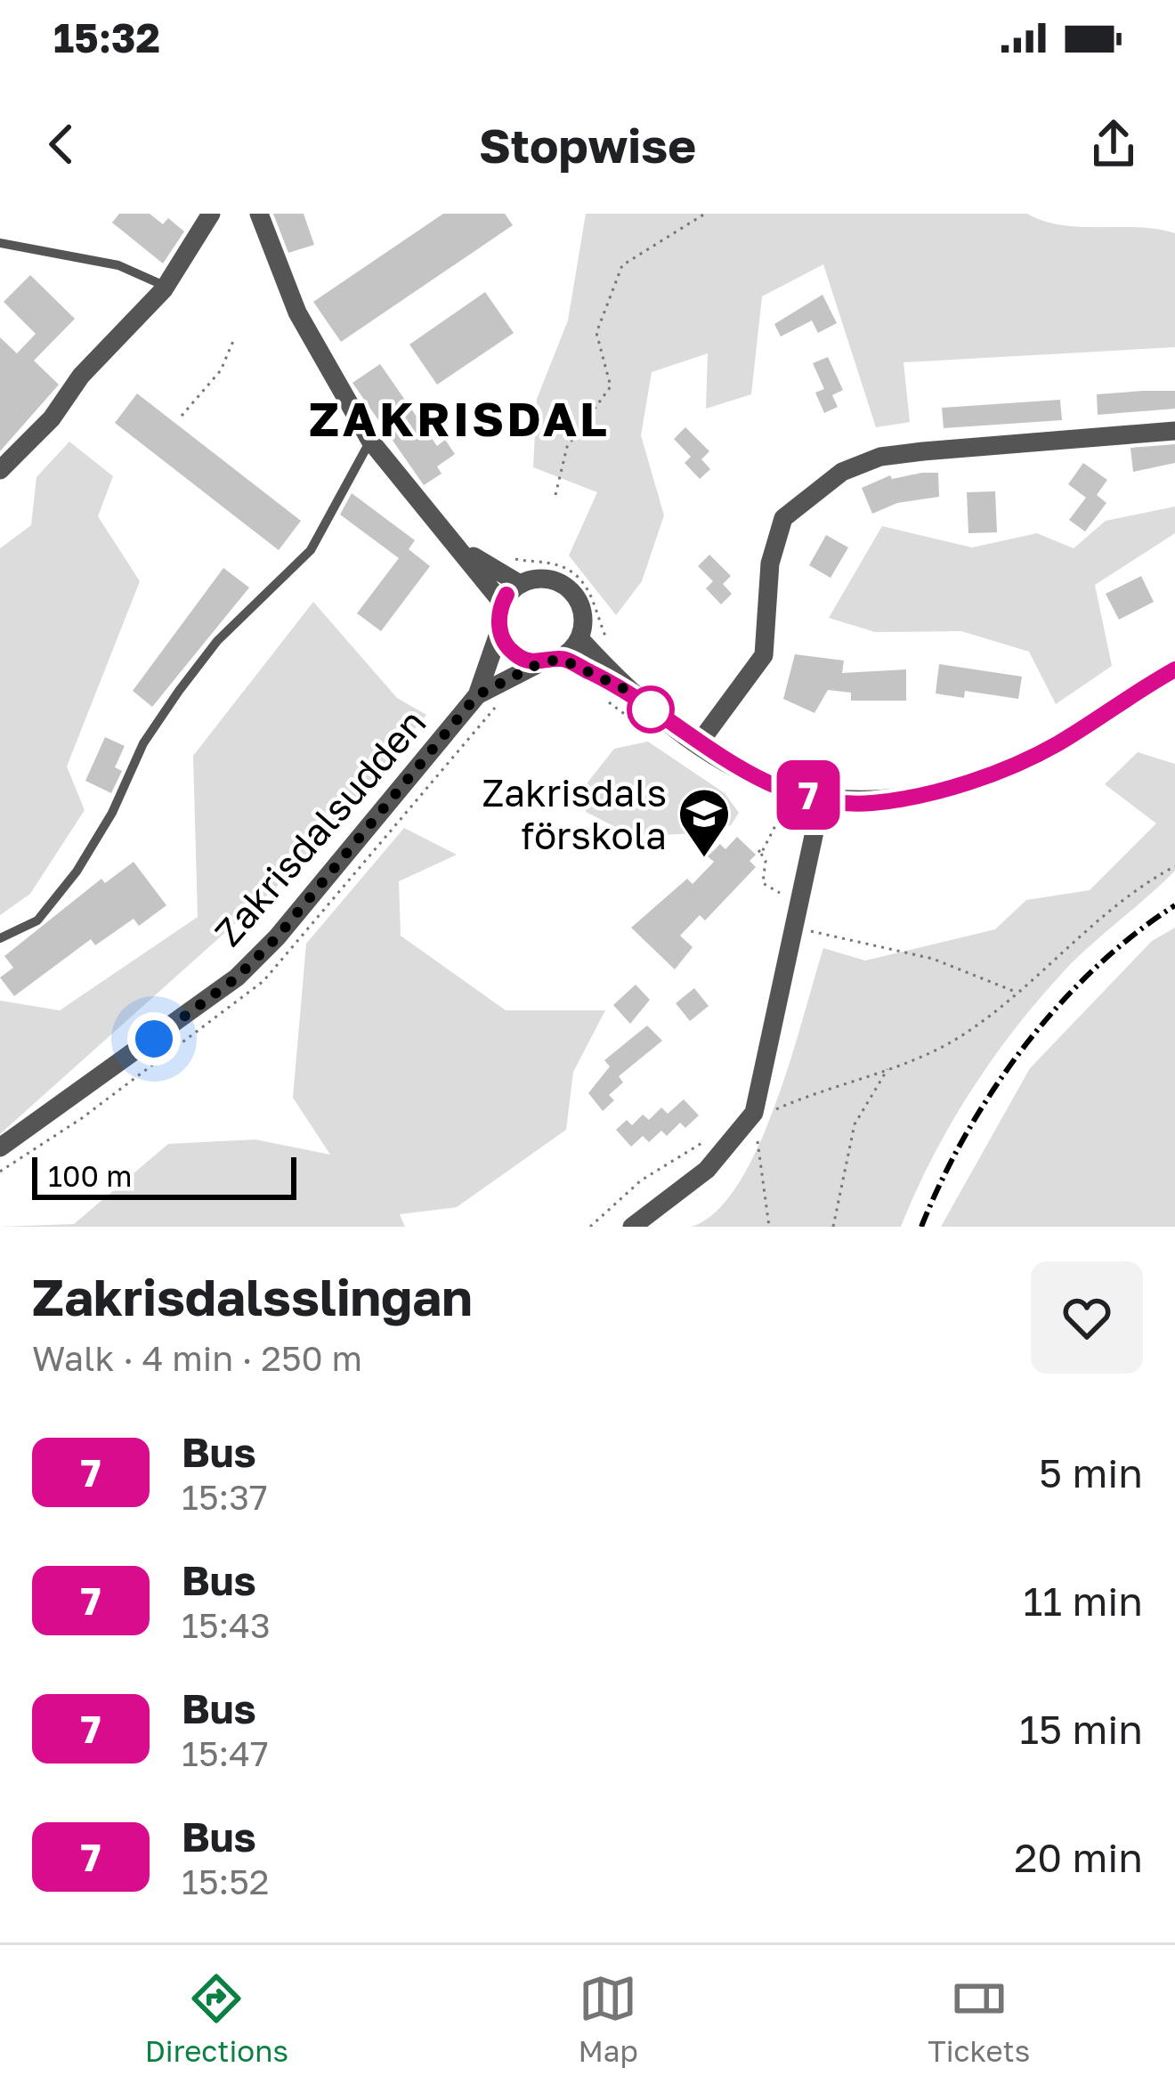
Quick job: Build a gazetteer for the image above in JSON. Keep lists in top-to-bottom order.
{
  "streets": {
    "street": ["Zakrisdalsudden"]
  },
  "districts": ["ZAKRISDAL"],
  "places": {
    "school or university": ["Zakrisdals förskola"]
  },
  "lines": ["bus line 7"],
  "scale_bar": "100 m",
  "page": {
    "status": "15:32",
    "header": "Stopwise",
    "on_map": "7",
    "scale": "100 m",
    "heading": ["Zakrisdalsslingan", "Walk · 4 min · 250 m"],
    "list": [
      {
        "mark": "7",
        "name": "Bus",
        "note": "15:37",
        "value": "5 min"
      },
      {
        "mark": "7",
        "name": "Bus",
        "note": "15:43",
        "value": "11 min"
      },
      {
        "mark": "7",
        "name": "Bus",
        "note": "15:47",
        "value": "15 min"
      },
      {
        "mark": "7",
        "name": "Bus",
        "note": "15:52",
        "value": "20 min"
      }
    ],
    "tabs": ["Directions", "Map", "Tickets"]
  }
}
